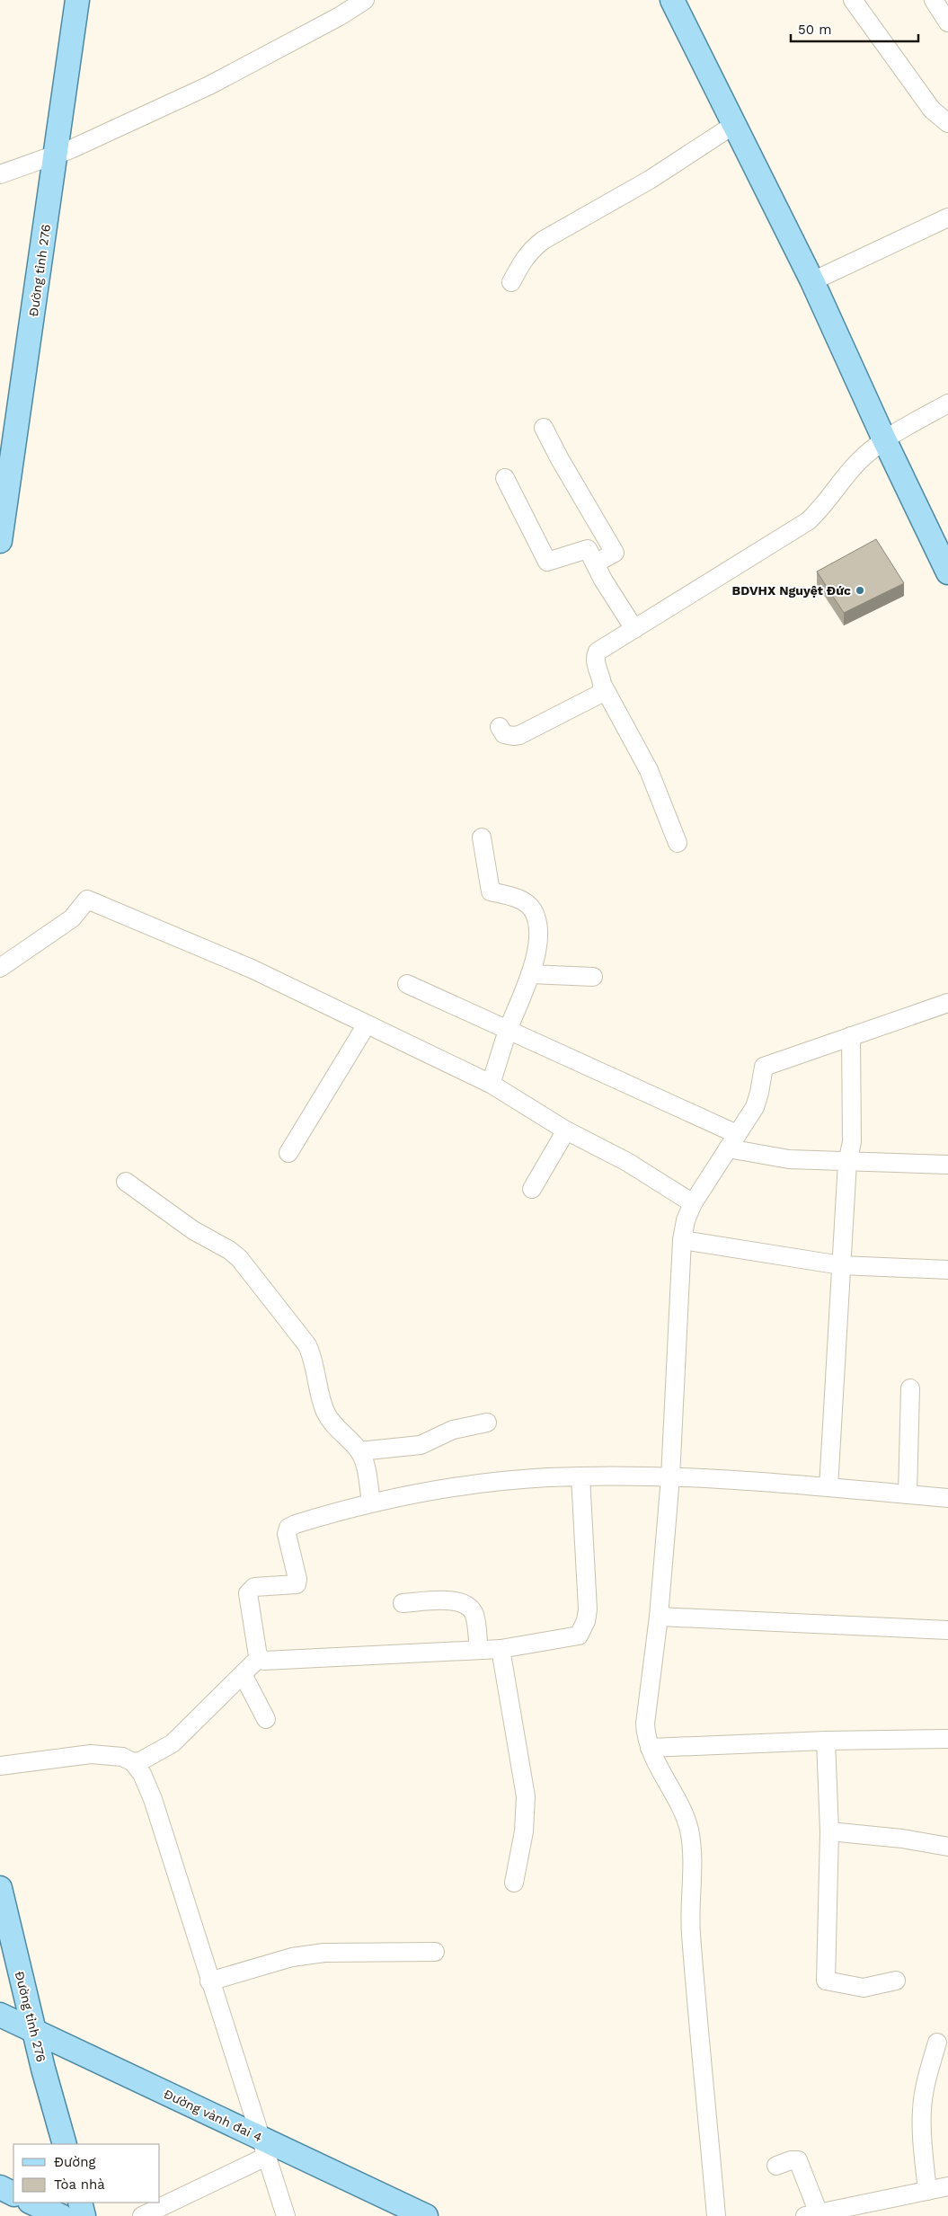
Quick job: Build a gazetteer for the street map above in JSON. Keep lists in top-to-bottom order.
{
  "streets": {
    "main road": ["Đường tỉnh 276", "Đường vành đai 4"]
  },
  "crossings": [
    ["Đường tỉnh 276", "Đường vành đai 4"]
  ],
  "places": ["BDVHX Nguyệt Đức"],
  "legend": ["Đường", "Tòa nhà"],
  "scale_bar": "50 m"
}
